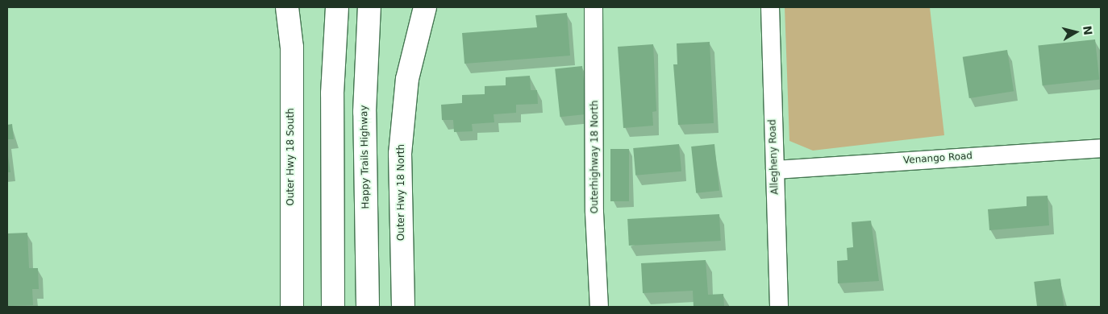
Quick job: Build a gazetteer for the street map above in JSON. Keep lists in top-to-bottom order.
{
  "streets": {
    "street": [
      "Outer Hwy 18 South",
      "Happy Trails Highway",
      "Outerhighway 18 North",
      "Allegheny Road",
      "Venango Road",
      "Outer Hwy 18 North"
    ]
  },
  "crossings": [
    ["Allegheny Road", "Venango Road"]
  ],
  "north": "right"
}
